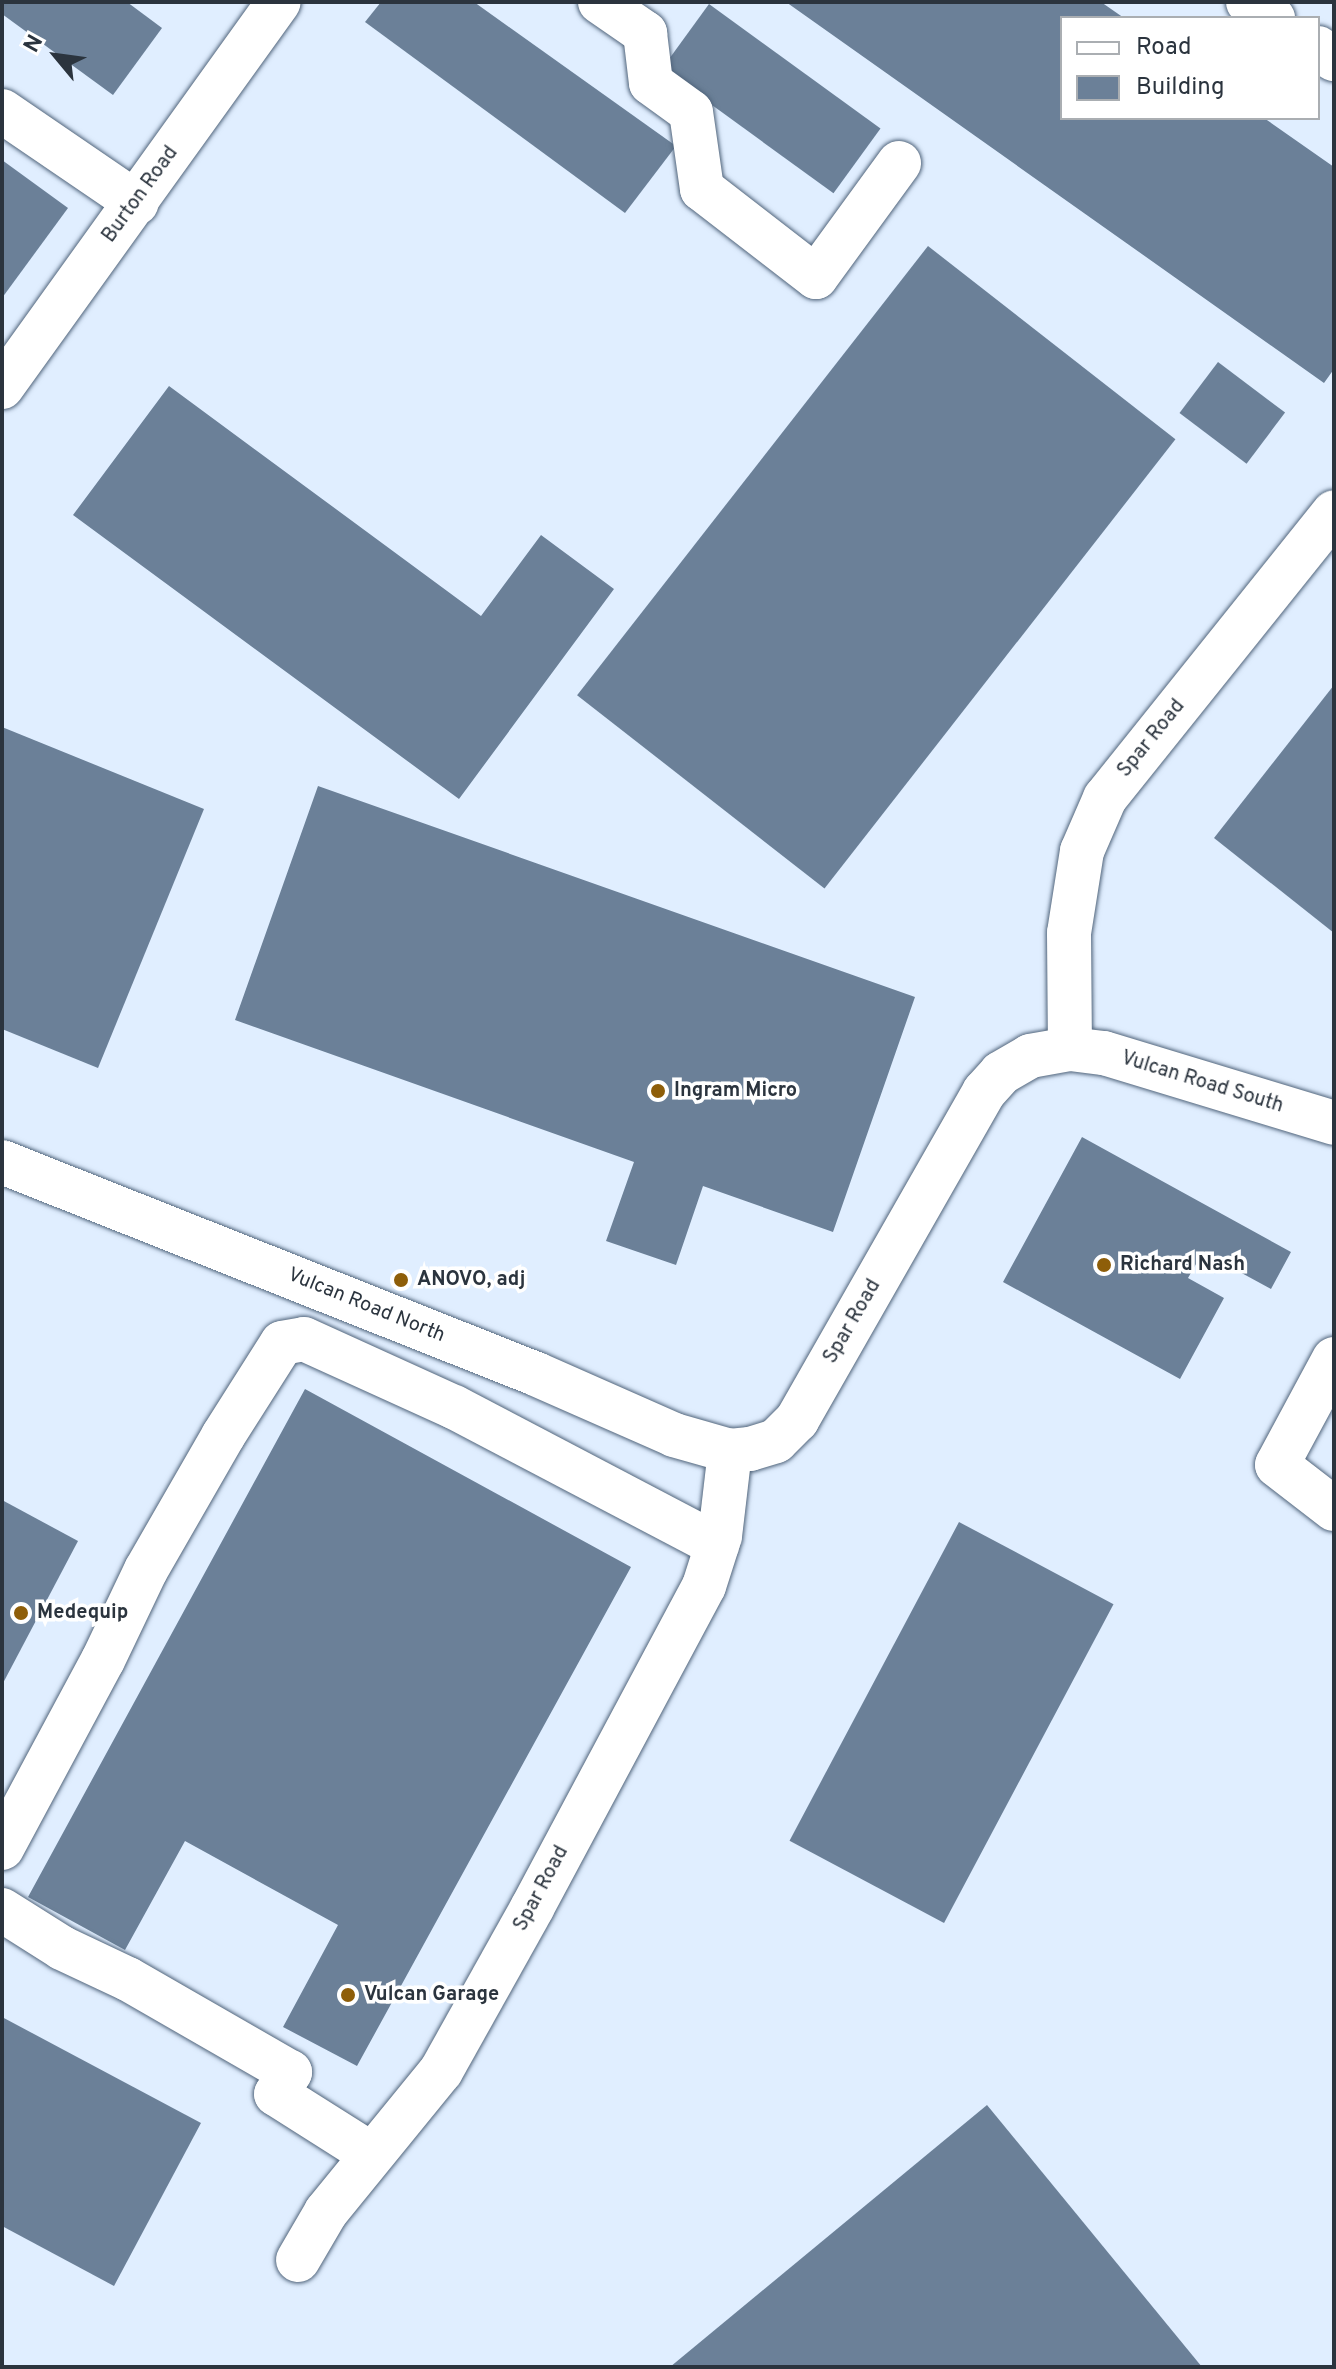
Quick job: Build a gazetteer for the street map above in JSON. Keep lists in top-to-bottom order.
{
  "streets": {
    "street": [
      "Burton Road",
      "Spar Road",
      "Vulcan Road South",
      "Vulcan Road North"
    ]
  },
  "crossings": [
    ["Spar Road", "Vulcan Road South"],
    ["Spar Road", "Vulcan Road North"]
  ],
  "places": [
    "Ingram Micro",
    "Richard Nash",
    "ANOVO, adj",
    "Medequip",
    "Vulcan Garage"
  ],
  "legend": ["Road", "Building"],
  "north": "top left"
}
